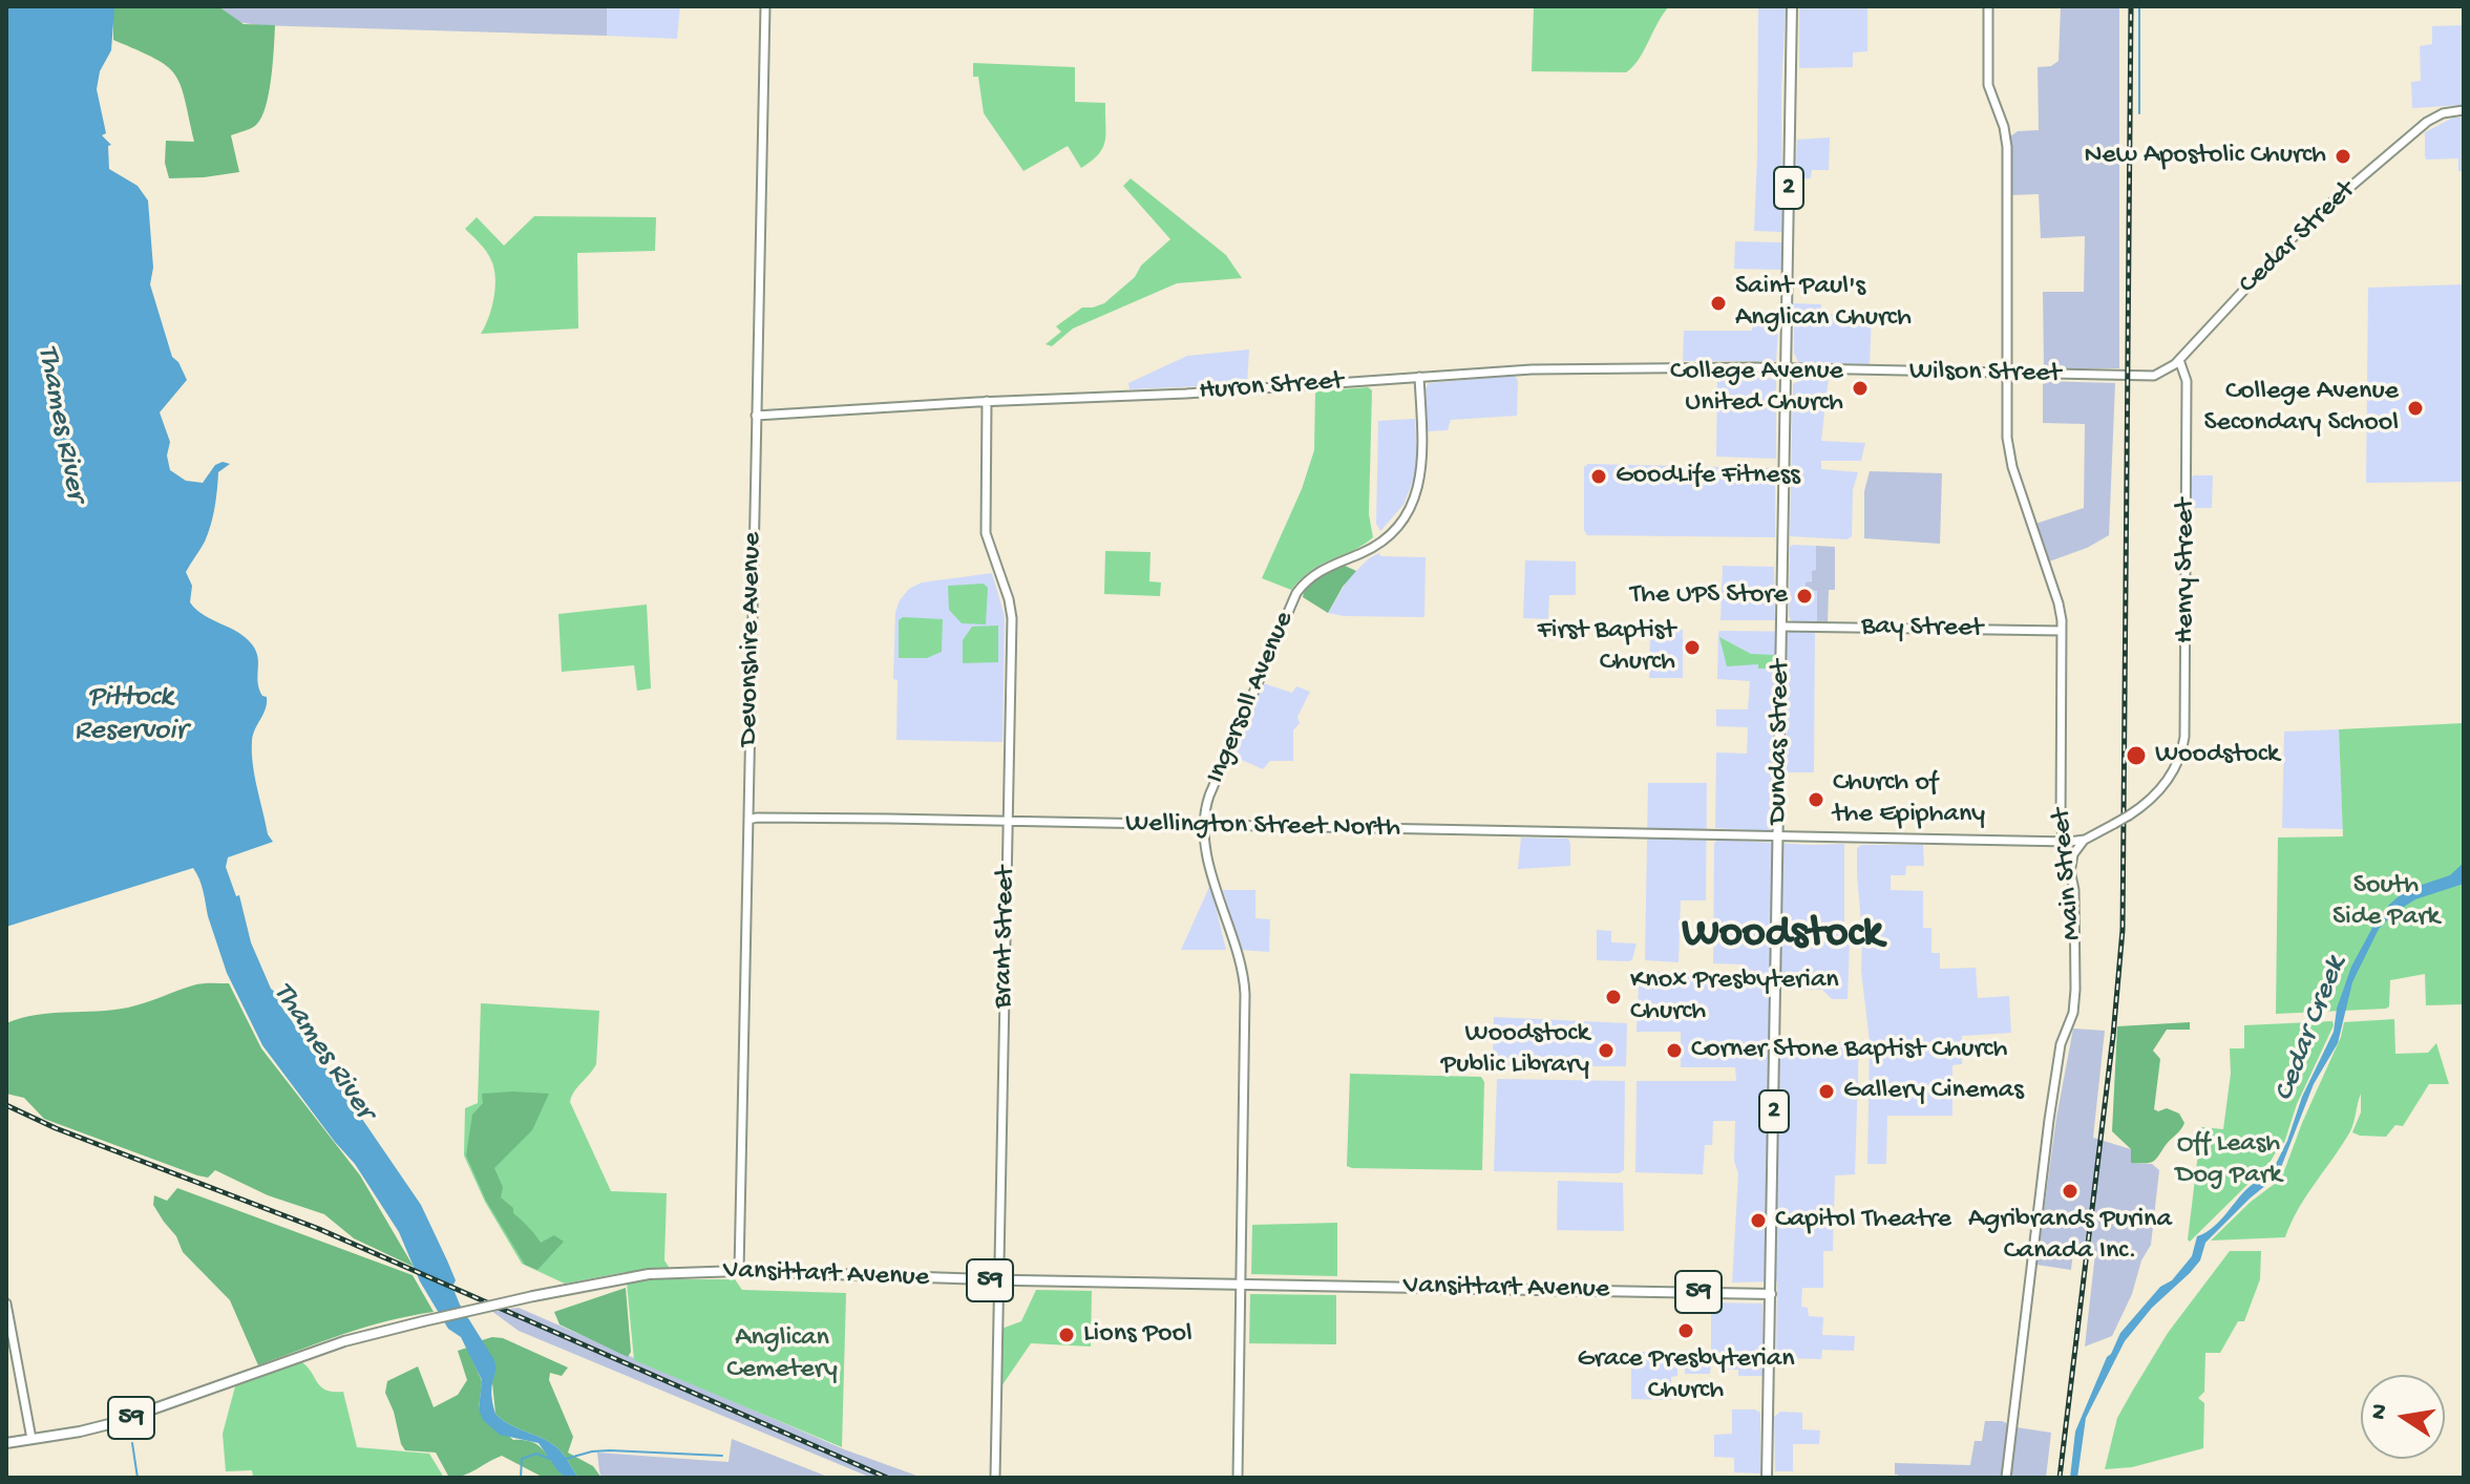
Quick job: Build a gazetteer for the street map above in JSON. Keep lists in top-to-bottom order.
{
  "streets": {
    "main road": [
      "2",
      "Cedar Street",
      "Wilson Street",
      "Huron Street",
      "Henry Street",
      "Bay Street",
      "Devonshire Avenue",
      "Ingersoll Avenue",
      "Dundas Street",
      "Wellington Street North",
      "Main Street",
      "Brant Street",
      "Vansittart Avenue",
      "59"
    ]
  },
  "crossings": [
    ["Cedar Street", "Wilson Street"],
    ["Cedar Street", "Henry Street"],
    ["Wilson Street", "Huron Street"],
    ["Wilson Street", "Henry Street"],
    ["Wilson Street", "Dundas Street"],
    ["Wilson Street", "Main Street"],
    ["Huron Street", "Devonshire Avenue"],
    ["Huron Street", "Ingersoll Avenue"],
    ["Huron Street", "Dundas Street"],
    ["Huron Street", "Brant Street"],
    ["Henry Street", "Wellington Street North"],
    ["Bay Street", "Dundas Street"],
    ["Bay Street", "Main Street"],
    ["Devonshire Avenue", "Wellington Street North"],
    ["Devonshire Avenue", "Vansittart Avenue"],
    ["Ingersoll Avenue", "Wellington Street North"],
    ["Ingersoll Avenue", "Vansittart Avenue"],
    ["Dundas Street", "Wellington Street North"],
    ["Dundas Street", "Vansittart Avenue"],
    ["Wellington Street North", "Main Street"],
    ["Wellington Street North", "Brant Street"],
    ["Brant Street", "Vansittart Avenue"]
  ],
  "districts": ["Woodstock"],
  "water": ["Thames River", "Pittock Reservoir", "Cedar Creek"],
  "parks": ["South Side Park", "Off Leash Dog Park", "Anglican Cemetery"],
  "places": [
    "New Apostolic Church",
    "Saint Paul's Anglican Church",
    "College Avenue United Church",
    "College Avenue Secondary School",
    "GoodLife Fitness",
    "The UPS Store",
    "First Baptist Church",
    "Woodstock",
    "Church of the Epiphany",
    "Knox Presbyterian Church",
    "Woodstock Public Library",
    "Corner Stone Baptist Church",
    "Gallery Cinemas",
    "Agribrands Purina Canada Inc.",
    "Capitol Theatre",
    "Grace Presbyterian Church",
    "Lions Pool"
  ],
  "north": "left"
}
